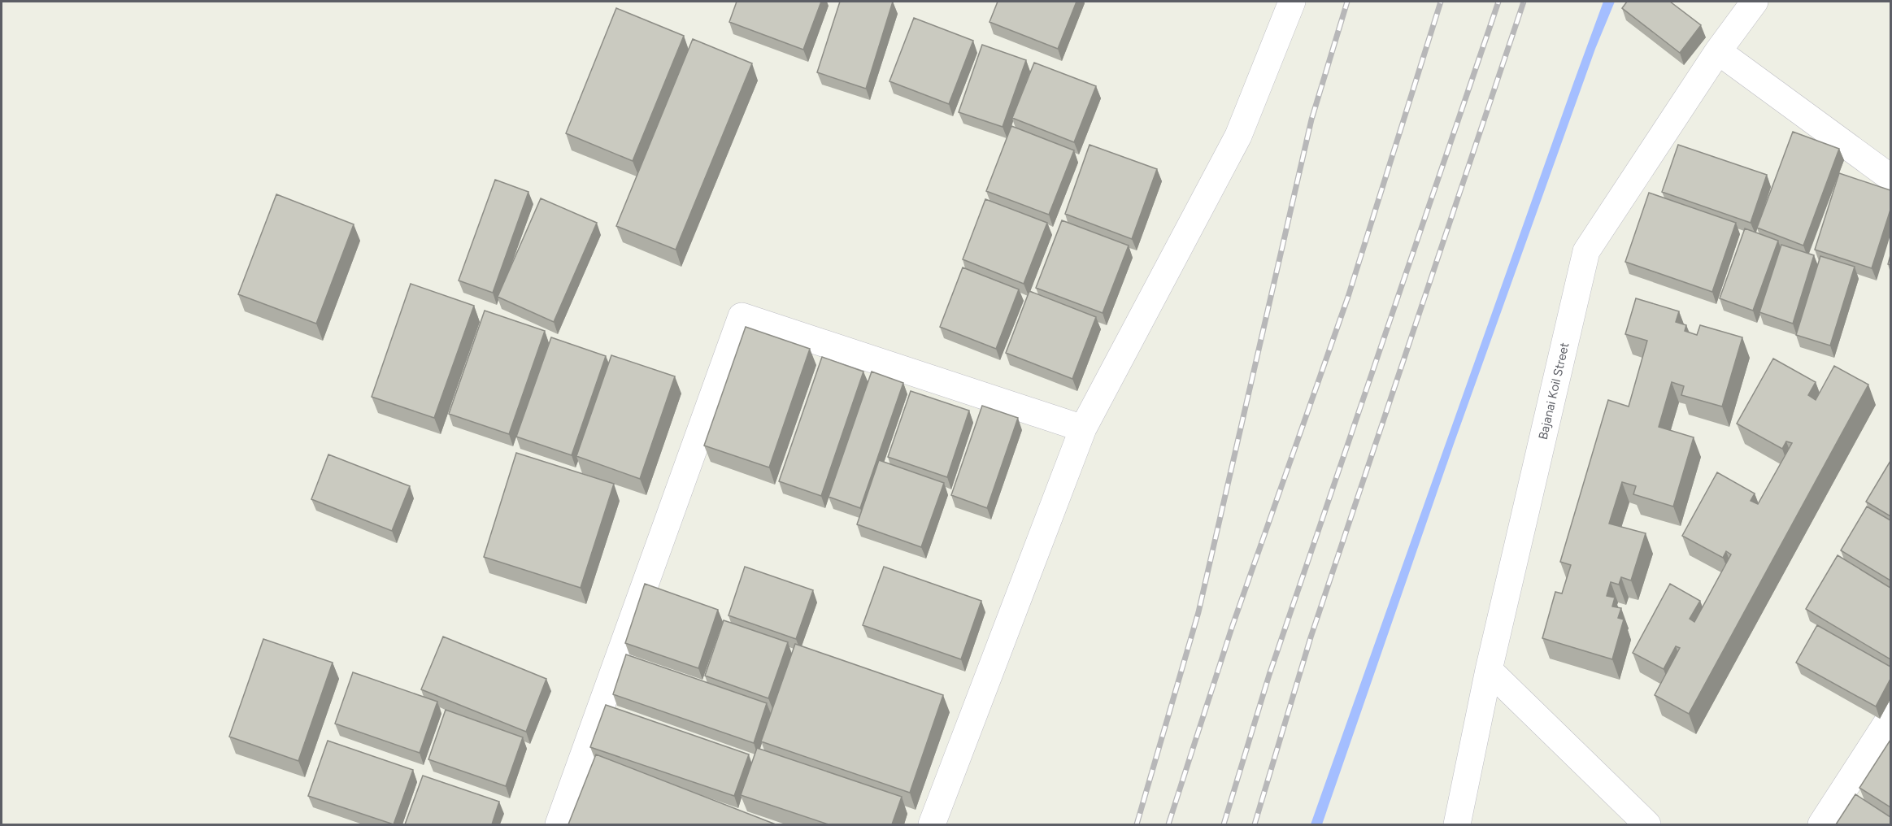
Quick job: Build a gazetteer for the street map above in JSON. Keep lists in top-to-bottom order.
{
  "streets": {
    "street": ["Bajanai Koil Street"]
  }
}
